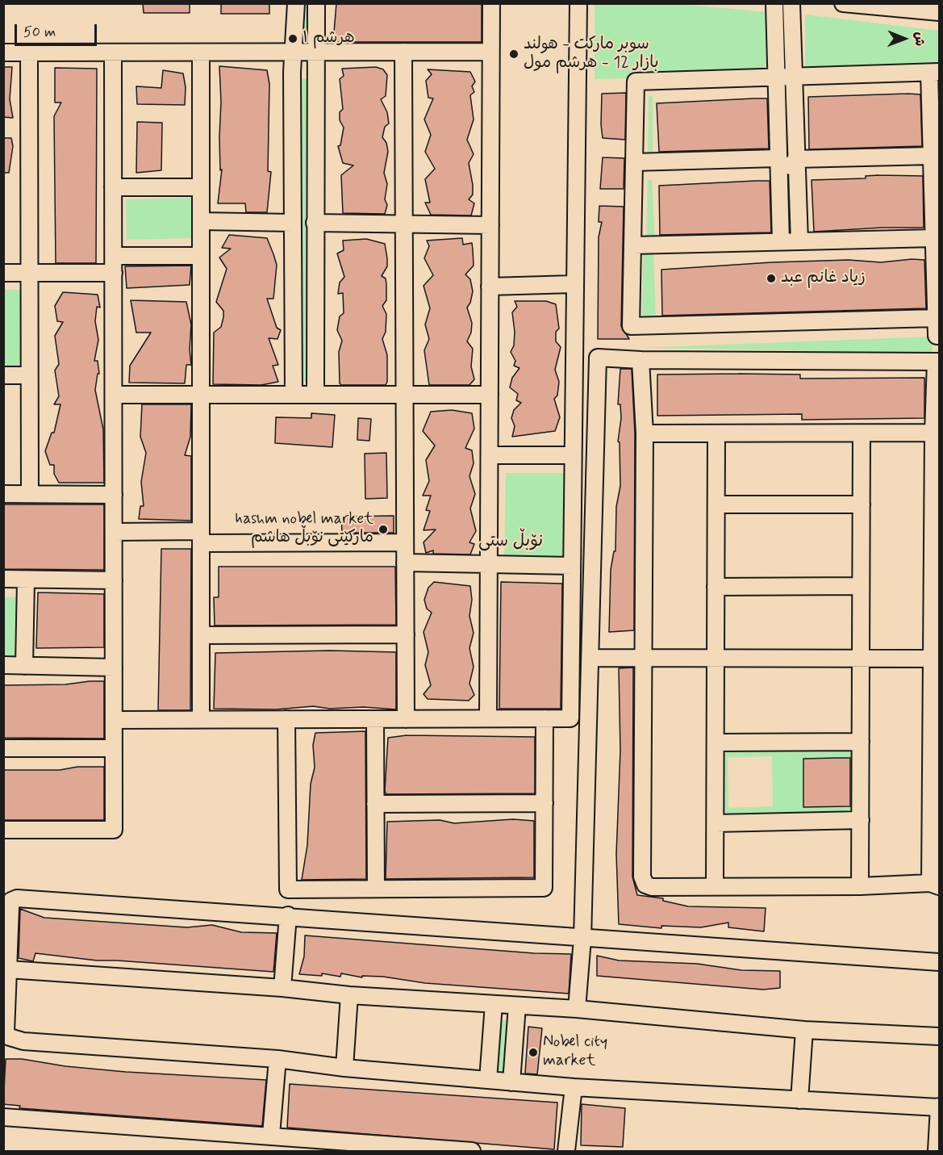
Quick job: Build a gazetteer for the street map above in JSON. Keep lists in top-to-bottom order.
{
  "districts": ["نۆبڵ ستی"],
  "places": [
    "هرشم ١",
    "سوبر ماركت - هولند بازار 12 - هرشم مول",
    "زياد غانم عبد",
    "hashm nobel market مارکێتی نۆبڵ هاشم",
    "Nobel city market"
  ],
  "scale_bar": "50 m",
  "north": "right"
}
